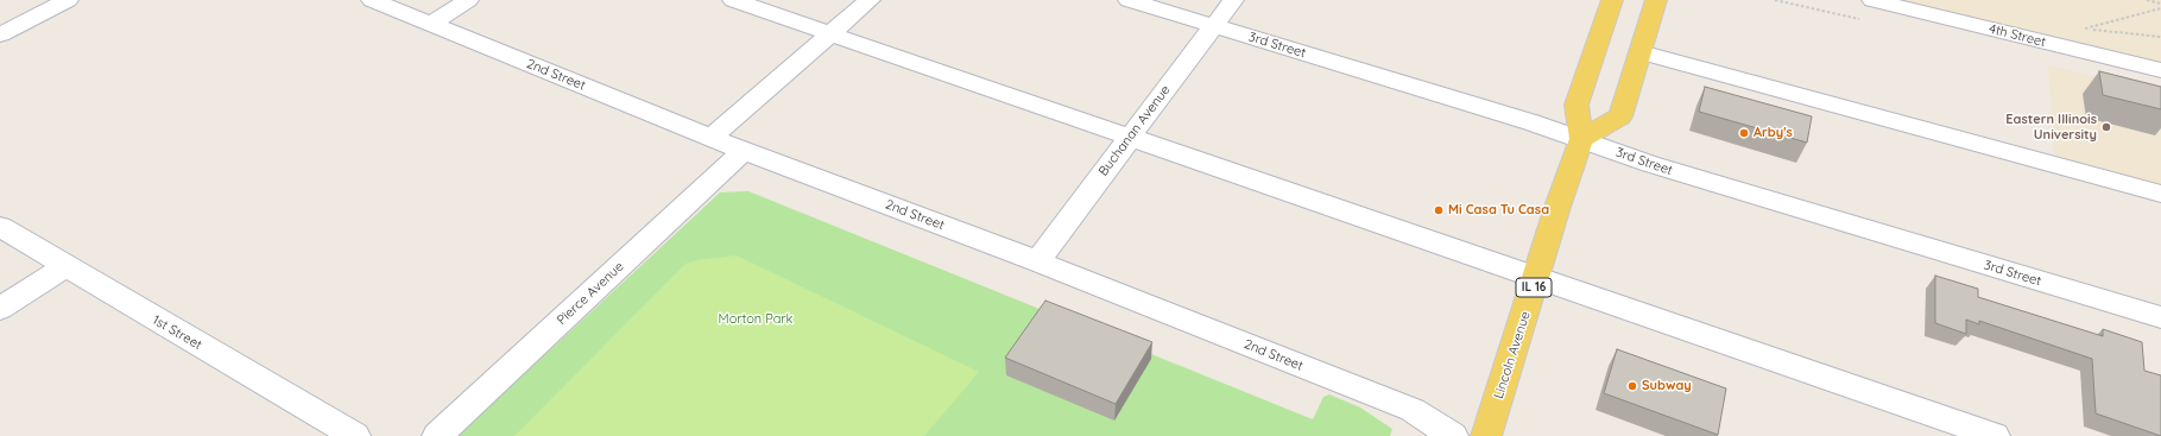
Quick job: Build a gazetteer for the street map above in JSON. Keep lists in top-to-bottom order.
{
  "streets": {
    "main road": ["IL 16", "Lincoln Avenue"],
    "street": [
      "4th Street",
      "3rd Street",
      "2nd Street",
      "Buchanan Avenue",
      "Pierce Avenue",
      "1st Street"
    ]
  },
  "crossings": [
    ["3rd Street", "Buchanan Avenue"],
    ["3rd Street", "Lincoln Avenue"],
    ["2nd Street", "Buchanan Avenue"],
    ["2nd Street", "Pierce Avenue"]
  ],
  "parks": ["Morton Park"],
  "places": [
    "Eastern Illinois University",
    "Arby's",
    "Mi Casa Tu Casa",
    "Subway"
  ]
}
